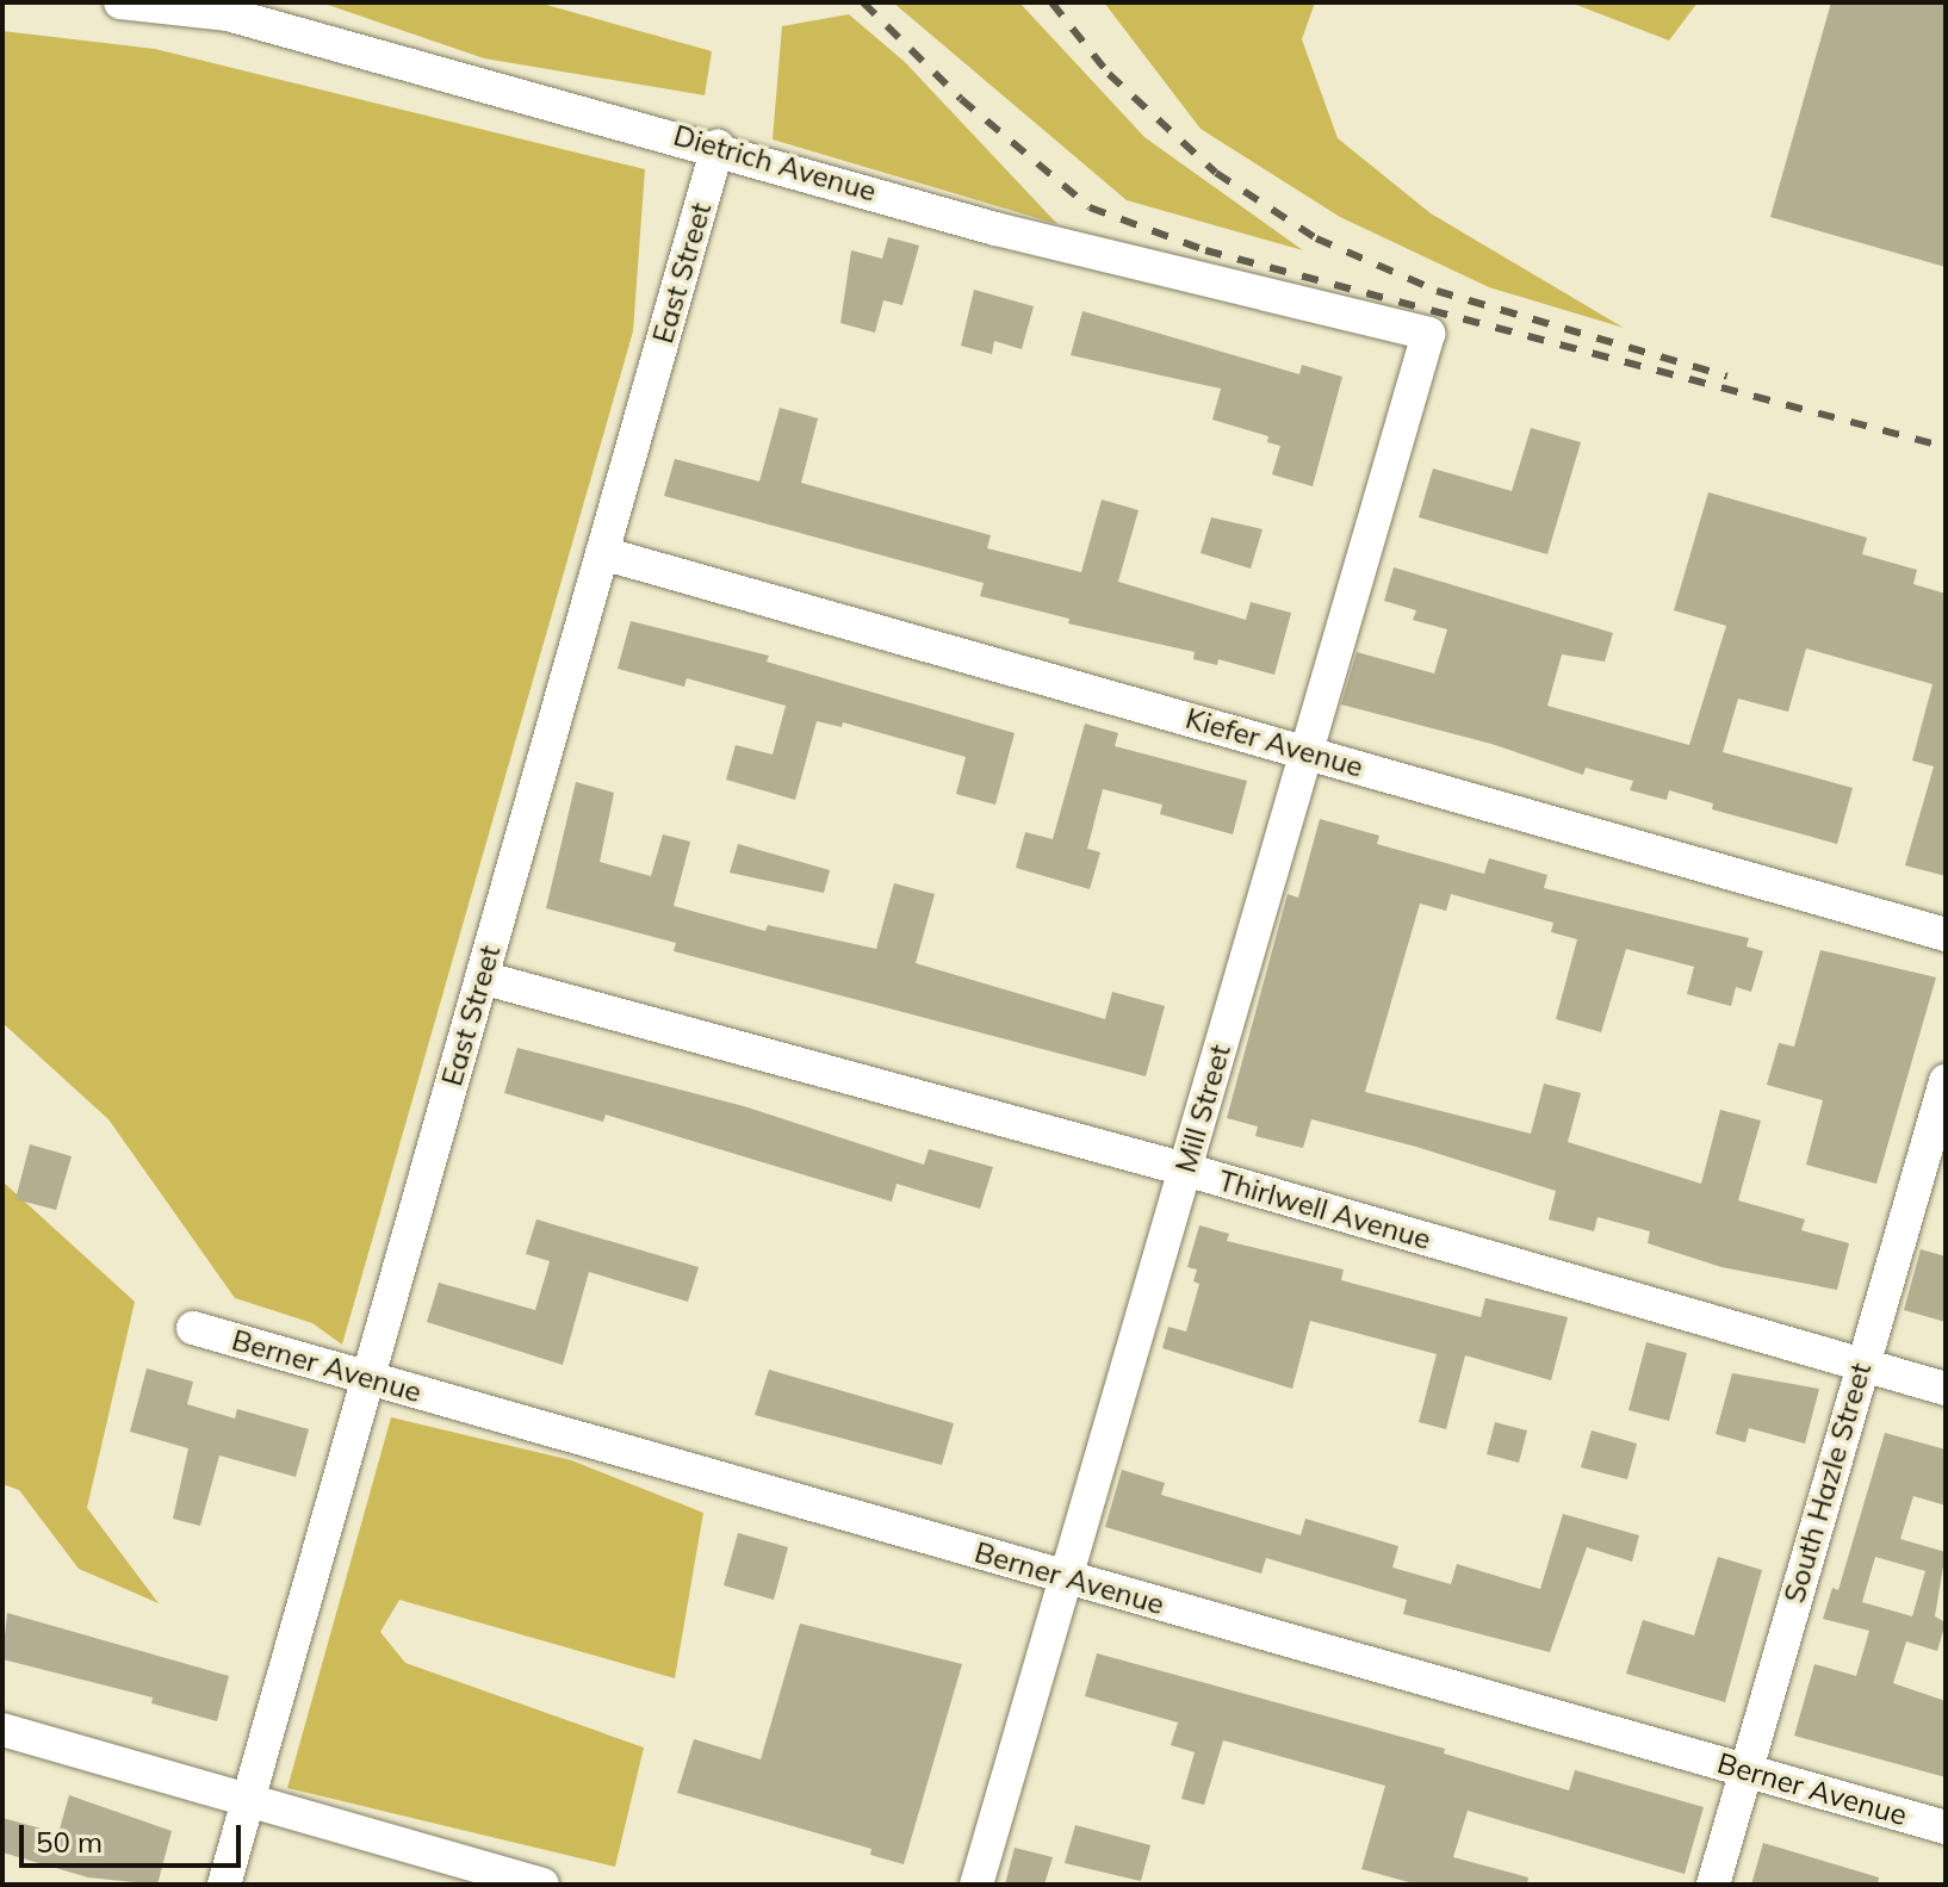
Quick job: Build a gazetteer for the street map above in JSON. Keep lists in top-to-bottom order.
{
  "streets": {
    "street": [
      "Dietrich Avenue",
      "East Street",
      "Kiefer Avenue",
      "Mill Street",
      "Thirlwell Avenue",
      "Berner Avenue",
      "South Hazle Street"
    ]
  },
  "crossings": [
    ["Dietrich Avenue", "East Street"],
    ["Dietrich Avenue", "Mill Street"],
    ["East Street", "Kiefer Avenue"],
    ["East Street", "Thirlwell Avenue"],
    ["East Street", "Berner Avenue"],
    ["Kiefer Avenue", "Mill Street"],
    ["Mill Street", "Thirlwell Avenue"],
    ["Mill Street", "Berner Avenue"],
    ["Thirlwell Avenue", "South Hazle Street"],
    ["Berner Avenue", "South Hazle Street"]
  ],
  "scale_bar": "50 m"
}
